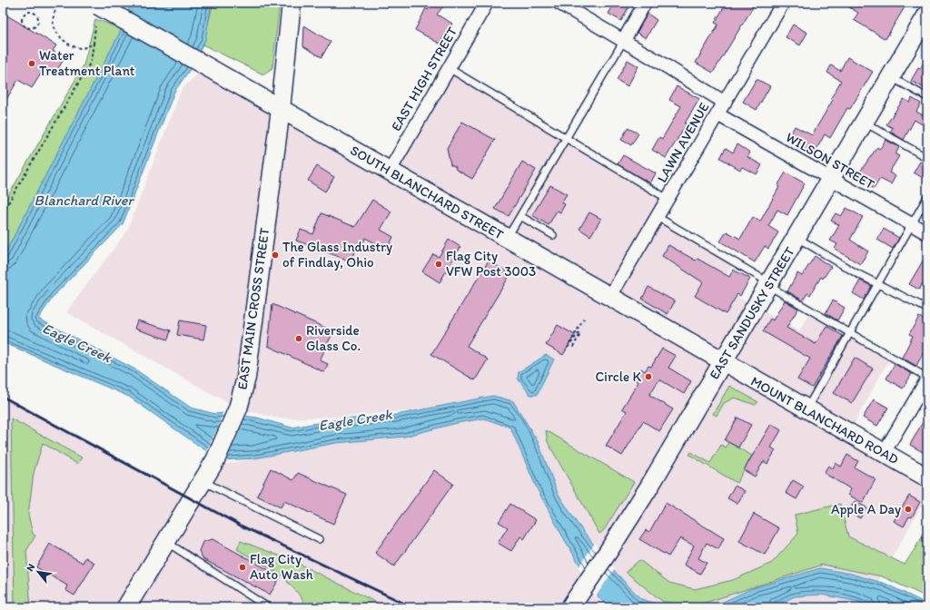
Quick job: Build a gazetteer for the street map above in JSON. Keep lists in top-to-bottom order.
{
  "streets": {
    "main road": [
      "SOUTH BLANCHARD STREET",
      "EAST MAIN CROSS STREET",
      "EAST SANDUSKY STREET",
      "MOUNT BLANCHARD ROAD"
    ],
    "street": ["EAST HIGH STREET", "LAWN AVENUE", "WILSON STREET"]
  },
  "crossings": [
    ["EAST HIGH STREET", "SOUTH BLANCHARD STREET"],
    ["LAWN AVENUE", "WILSON STREET"],
    ["LAWN AVENUE", "SOUTH BLANCHARD STREET"],
    ["WILSON STREET", "EAST SANDUSKY STREET"],
    ["SOUTH BLANCHARD STREET", "EAST MAIN CROSS STREET"],
    ["SOUTH BLANCHARD STREET", "EAST SANDUSKY STREET"],
    ["SOUTH BLANCHARD STREET", "MOUNT BLANCHARD ROAD"],
    ["EAST SANDUSKY STREET", "MOUNT BLANCHARD ROAD"]
  ],
  "water": ["Blanchard River", "Eagle Creek"],
  "places": [
    "Water Treatment Plant",
    "The Glass Industry of Findlay, Ohio",
    "Flag City VFW Post 3003",
    "Riverside Glass Co.",
    "Circle K",
    "Apple A Day",
    "Flag City Auto Wash"
  ],
  "north": "top left"
}
